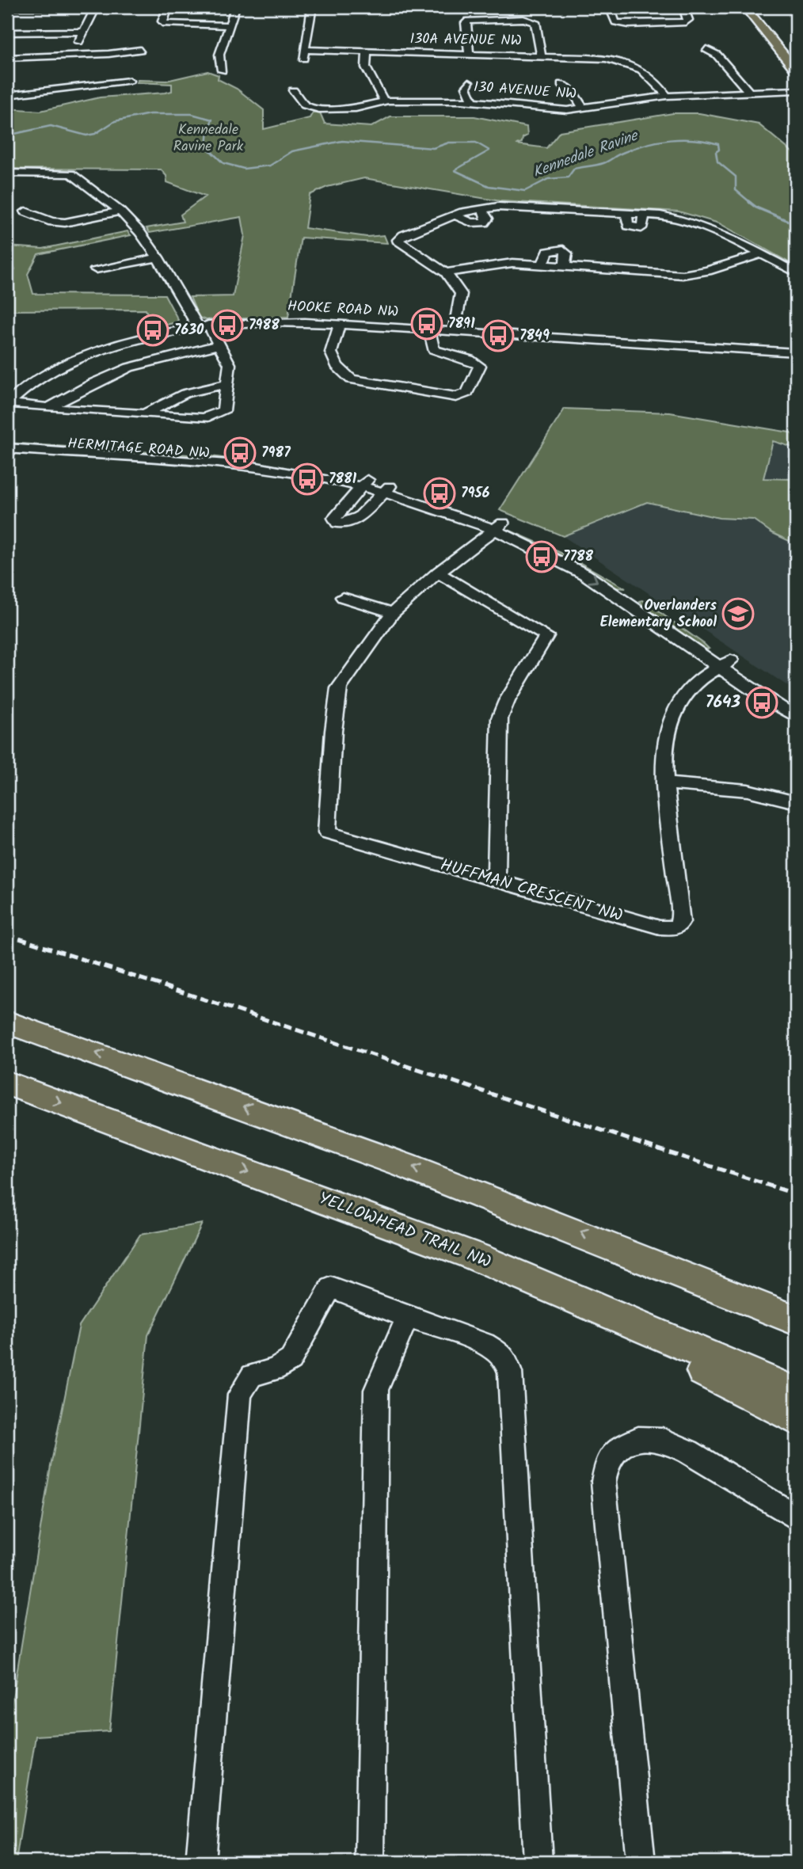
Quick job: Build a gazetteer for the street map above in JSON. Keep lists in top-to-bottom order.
{
  "streets": {
    "highway": ["YELLOWHEAD TRAIL NW"],
    "street": [
      "130A AVENUE NW",
      "130 AVENUE NW",
      "HOOKE ROAD NW",
      "HERMITAGE ROAD NW",
      "HUFFMAN CRESCENT NW"
    ]
  },
  "crossings": [
    ["130A AVENUE NW", "130 AVENUE NW"],
    ["HERMITAGE ROAD NW", "HUFFMAN CRESCENT NW"]
  ],
  "water": ["Kennedale Ravine"],
  "parks": ["Kennedale Ravine Park"],
  "places": {
    "bus stop": [
      "7891",
      "7988",
      "7630",
      "7849",
      "7987",
      "7881",
      "7956",
      "7788",
      "7643"
    ],
    "school or university": ["Overlanders Elementary School"]
  }
}
